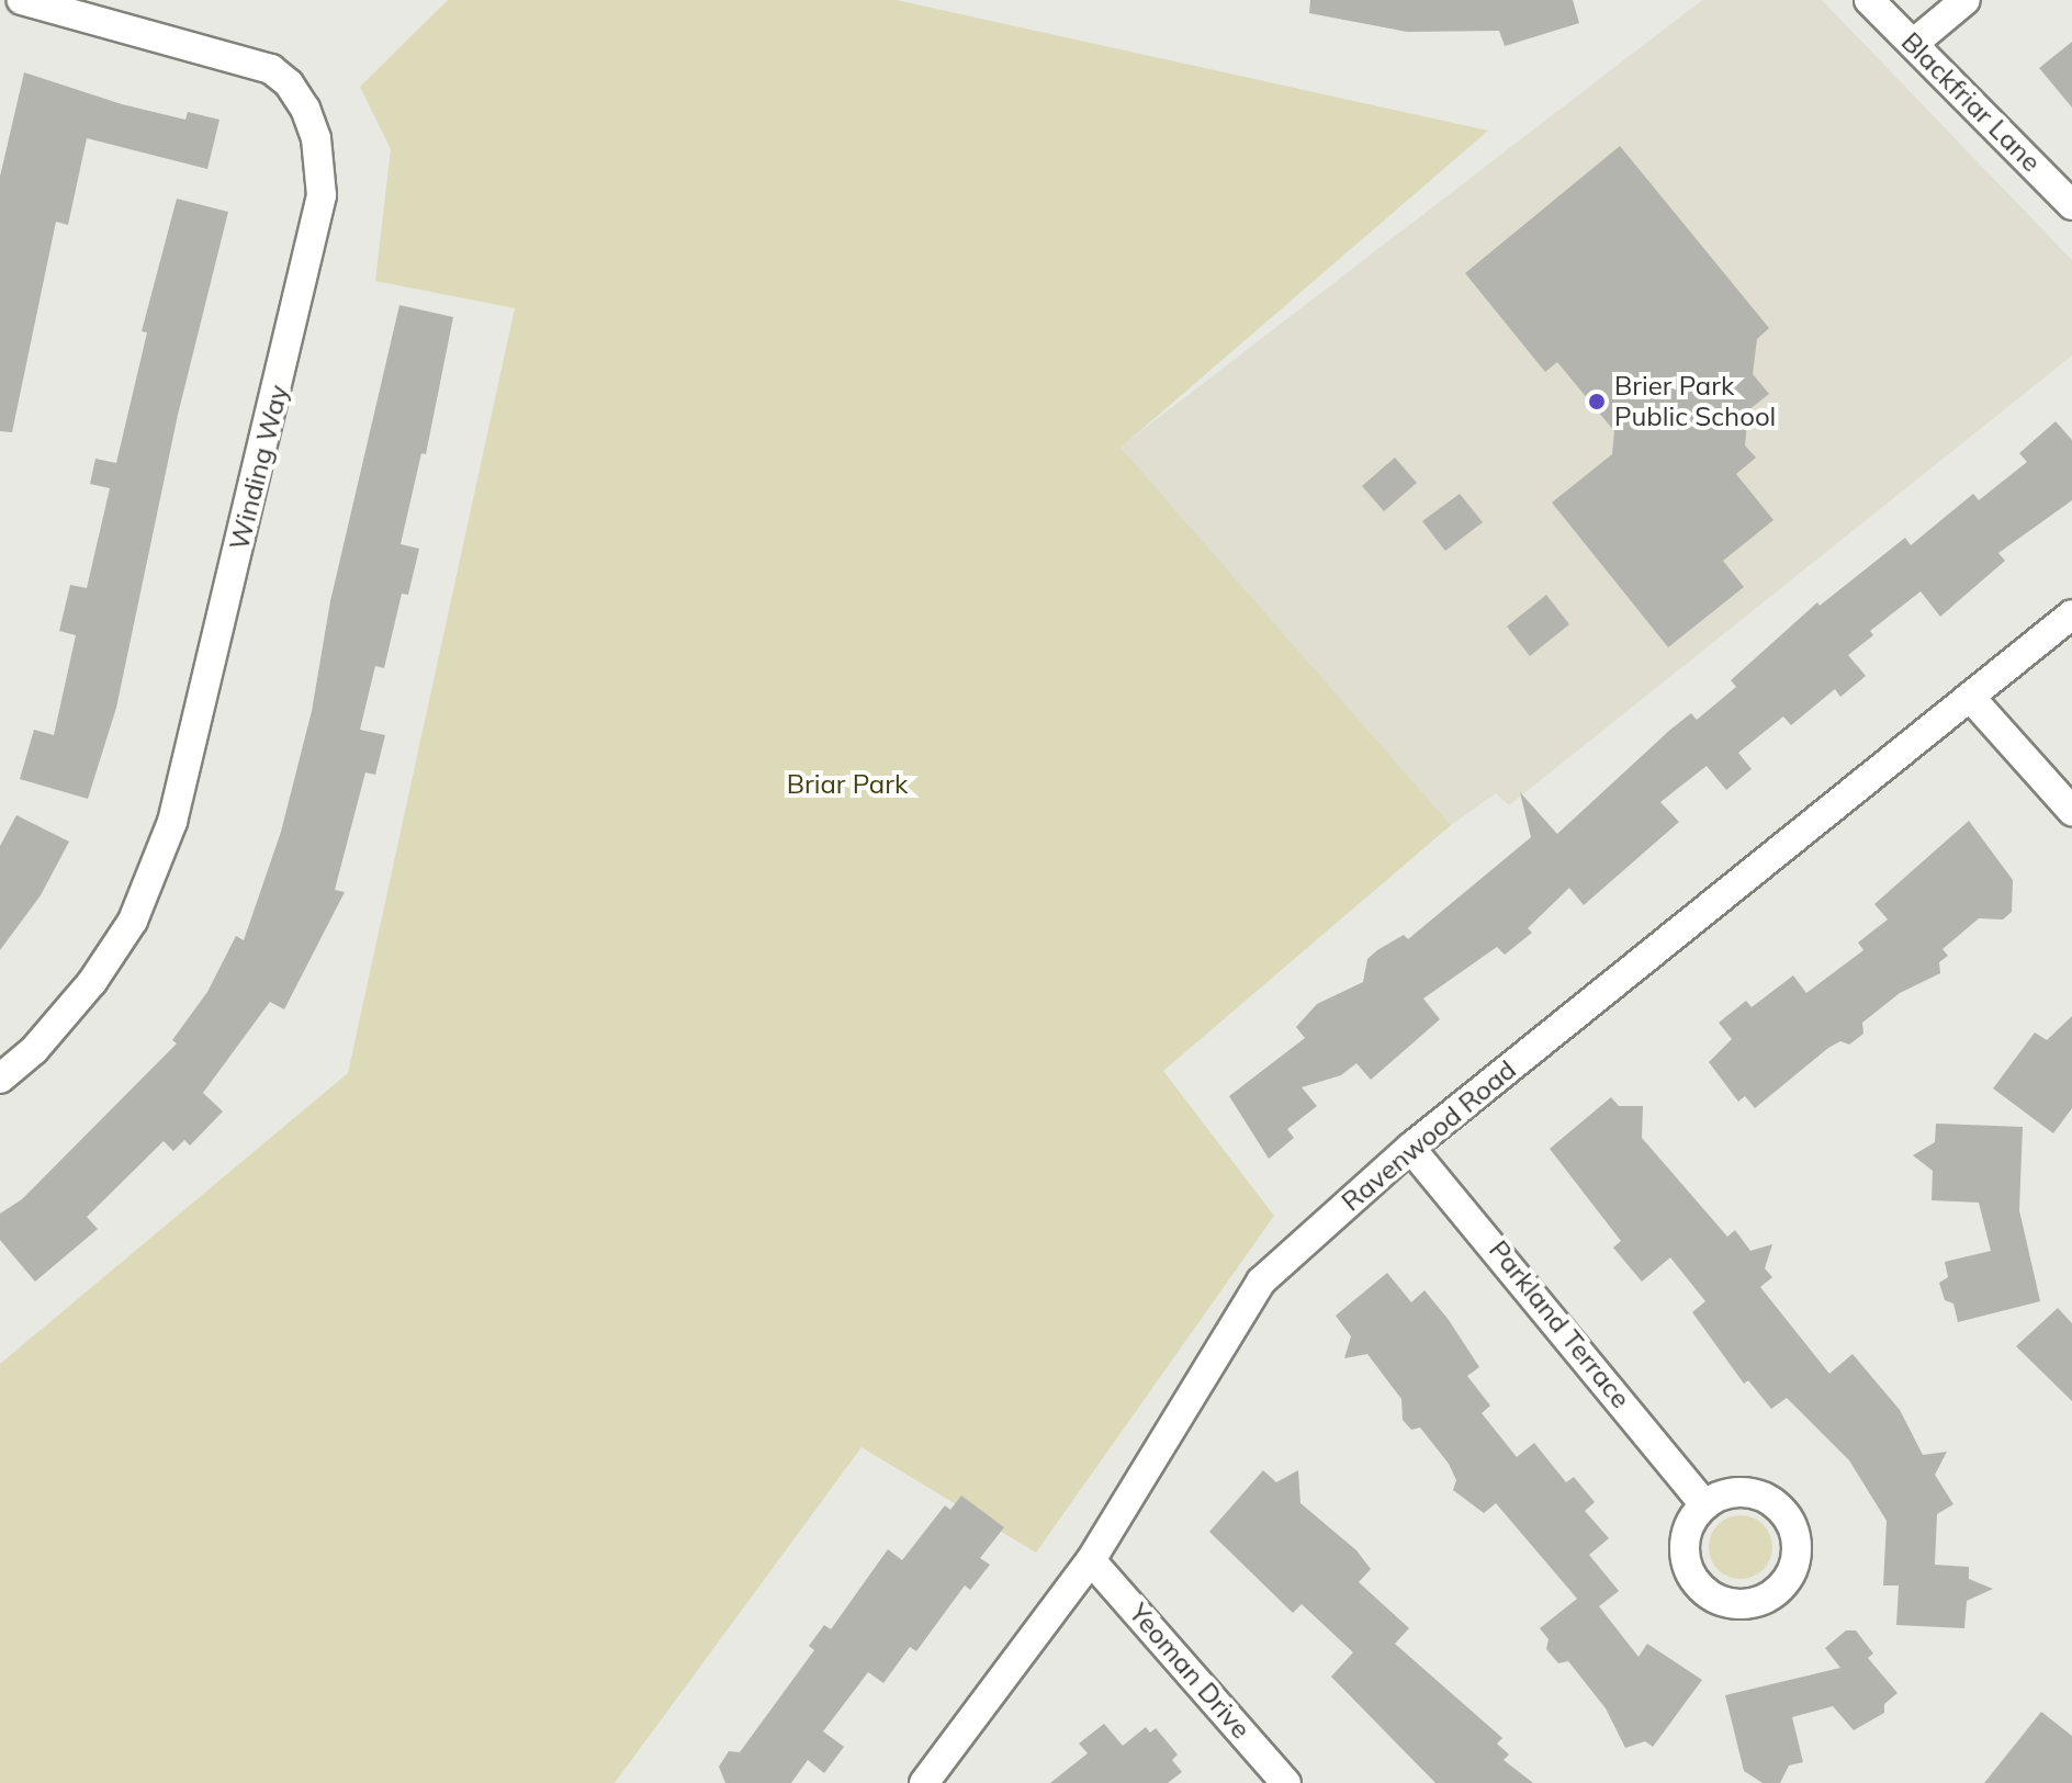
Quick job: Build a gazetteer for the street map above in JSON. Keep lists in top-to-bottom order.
{
  "streets": {
    "street": [
      "Blackfriar Lane",
      "Winding Way",
      "Ravenwood Road",
      "Parkland Terrace",
      "Yeoman Drive"
    ]
  },
  "crossings": [
    ["Ravenwood Road", "Parkland Terrace"],
    ["Ravenwood Road", "Yeoman Drive"]
  ],
  "parks": ["Briar Park"],
  "places": ["Brier Park Public School"]
}
